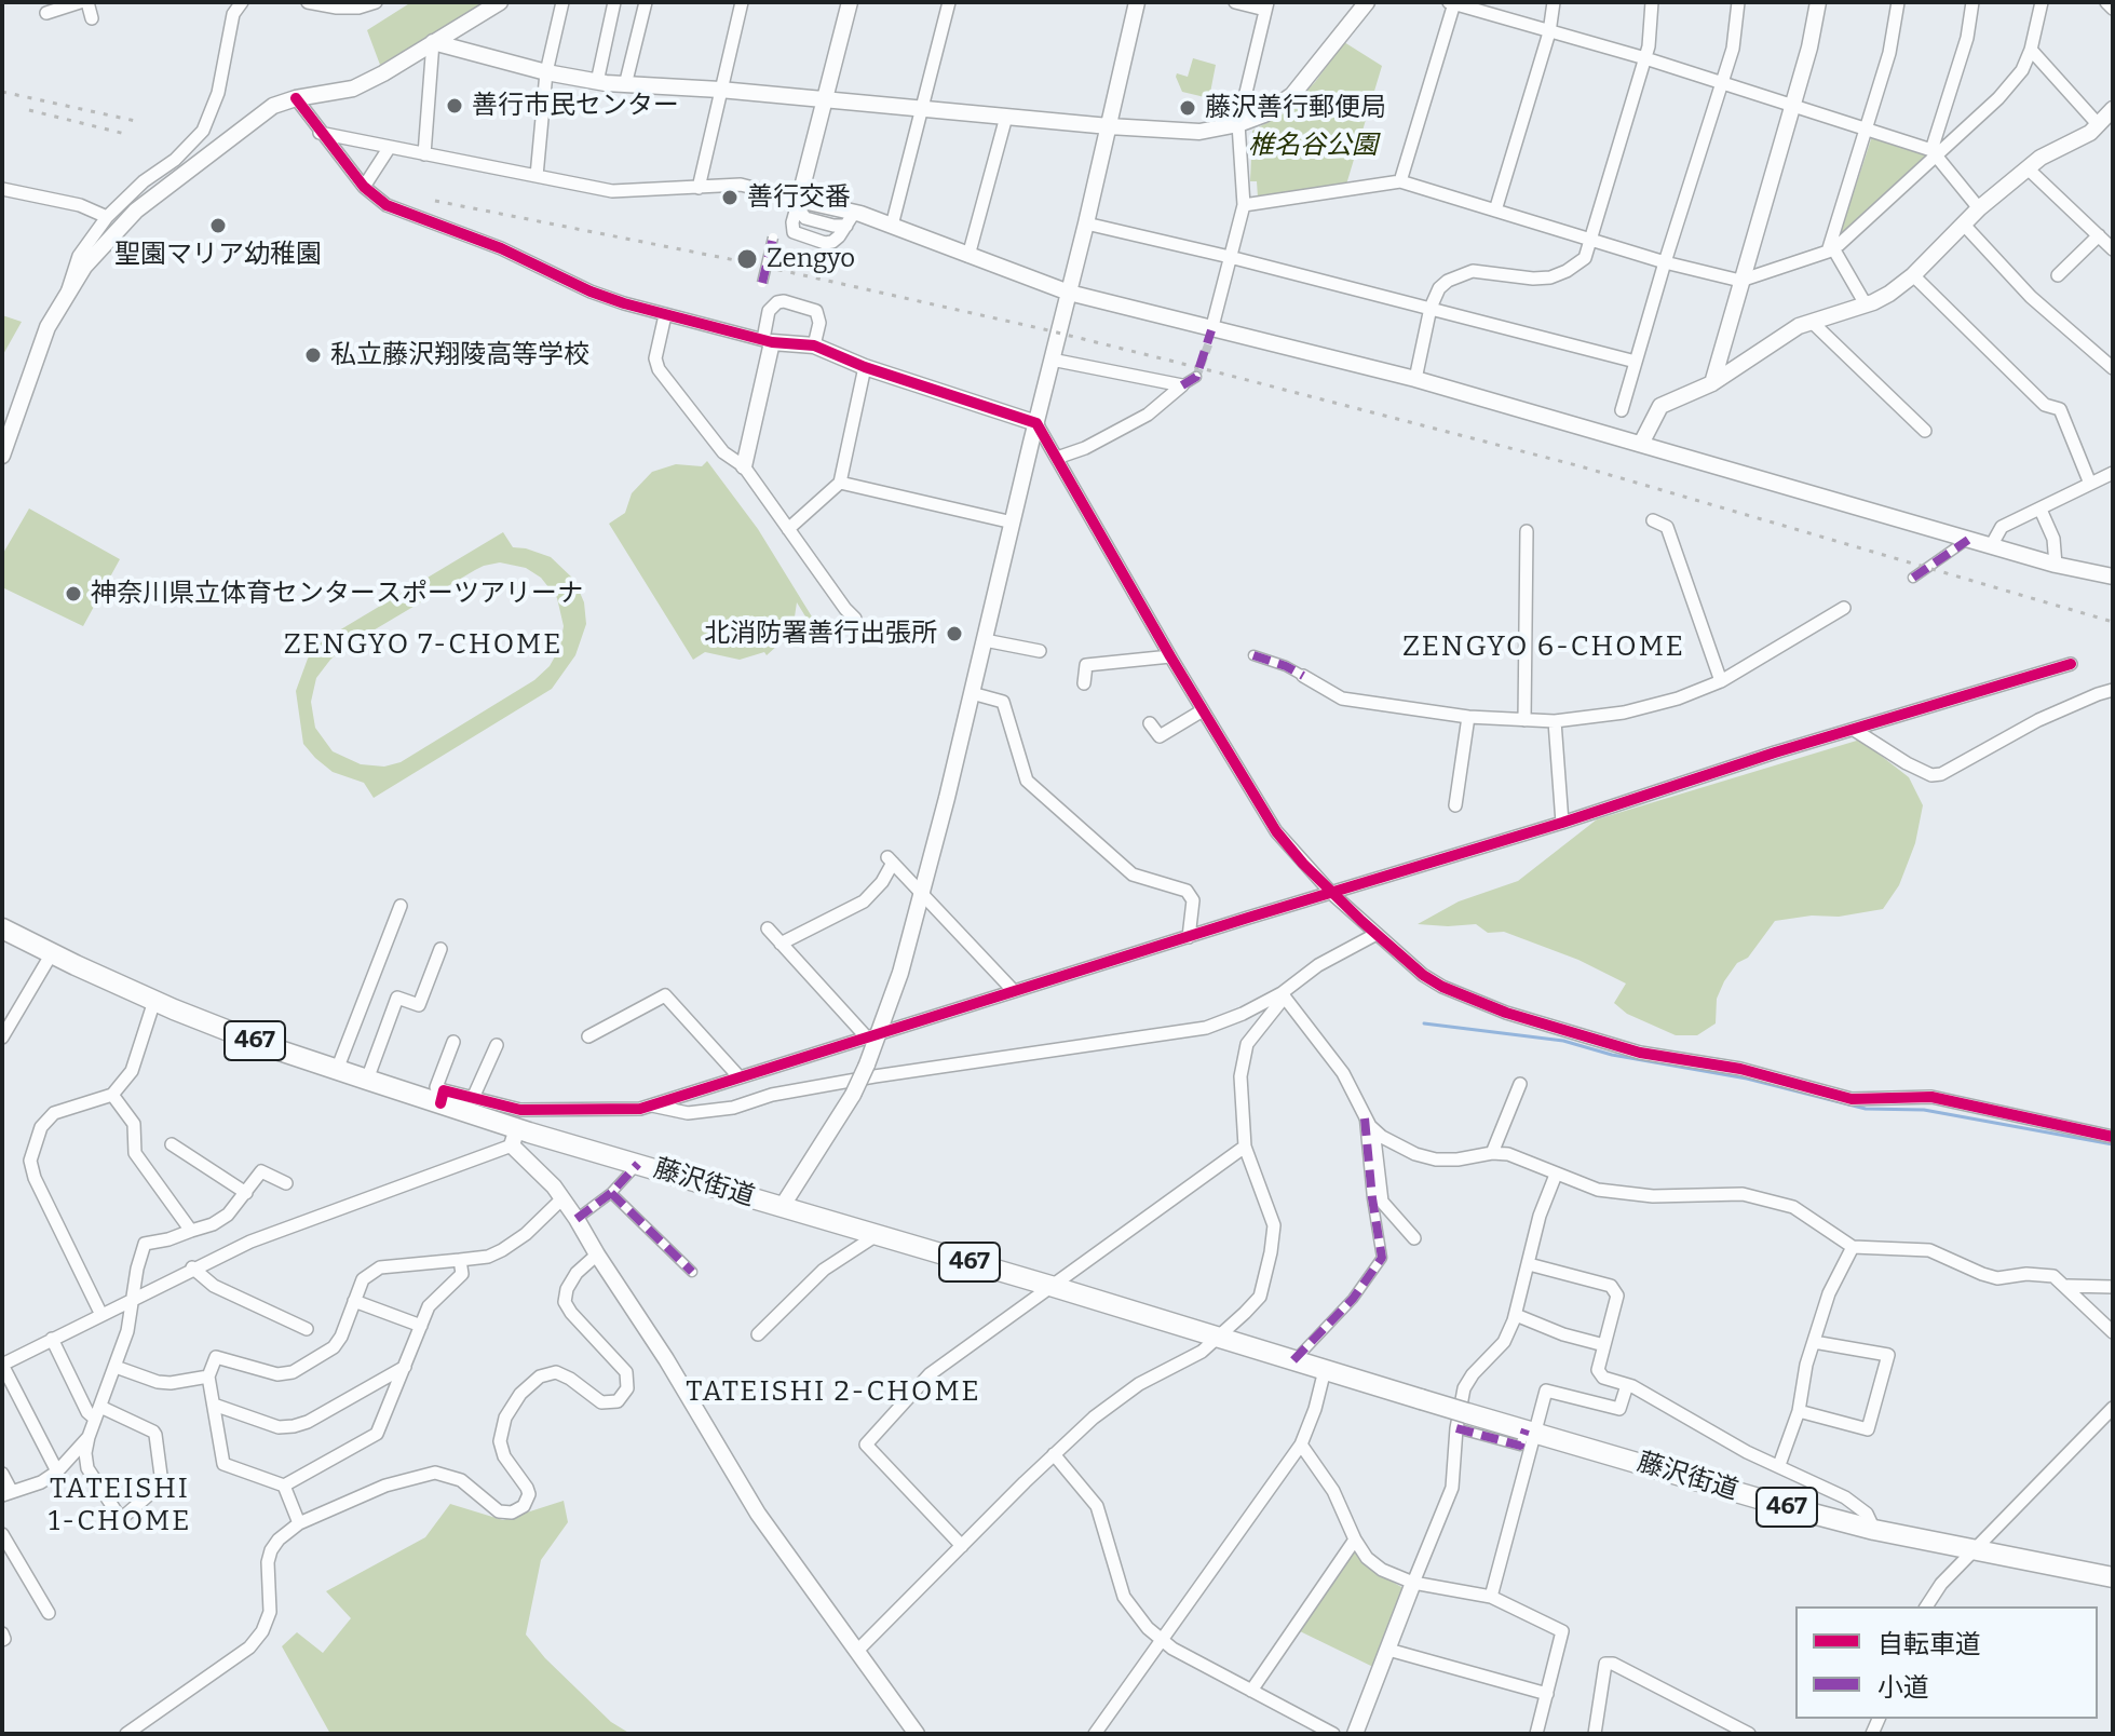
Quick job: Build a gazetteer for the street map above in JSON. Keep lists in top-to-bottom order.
{
  "streets": {
    "highway": ["467", "藤沢街道"]
  },
  "districts": [
    "ZENGYO 7-CHOME",
    "ZENGYO 6-CHOME",
    "TATEISHI 2-CHOME",
    "TATEISHI 1-CHOME"
  ],
  "parks": ["椎名谷公園"],
  "places": [
    "善行市民センター",
    "藤沢善行郵便局",
    "善行交番",
    "聖園マリア幼稚園",
    "Zengyo",
    "私立藤沢翔陵高等学校",
    "神奈川県立体育センタースポーツアリーナ",
    "北消防署善行出張所"
  ],
  "legend": ["自転車道", "小道"]
}
